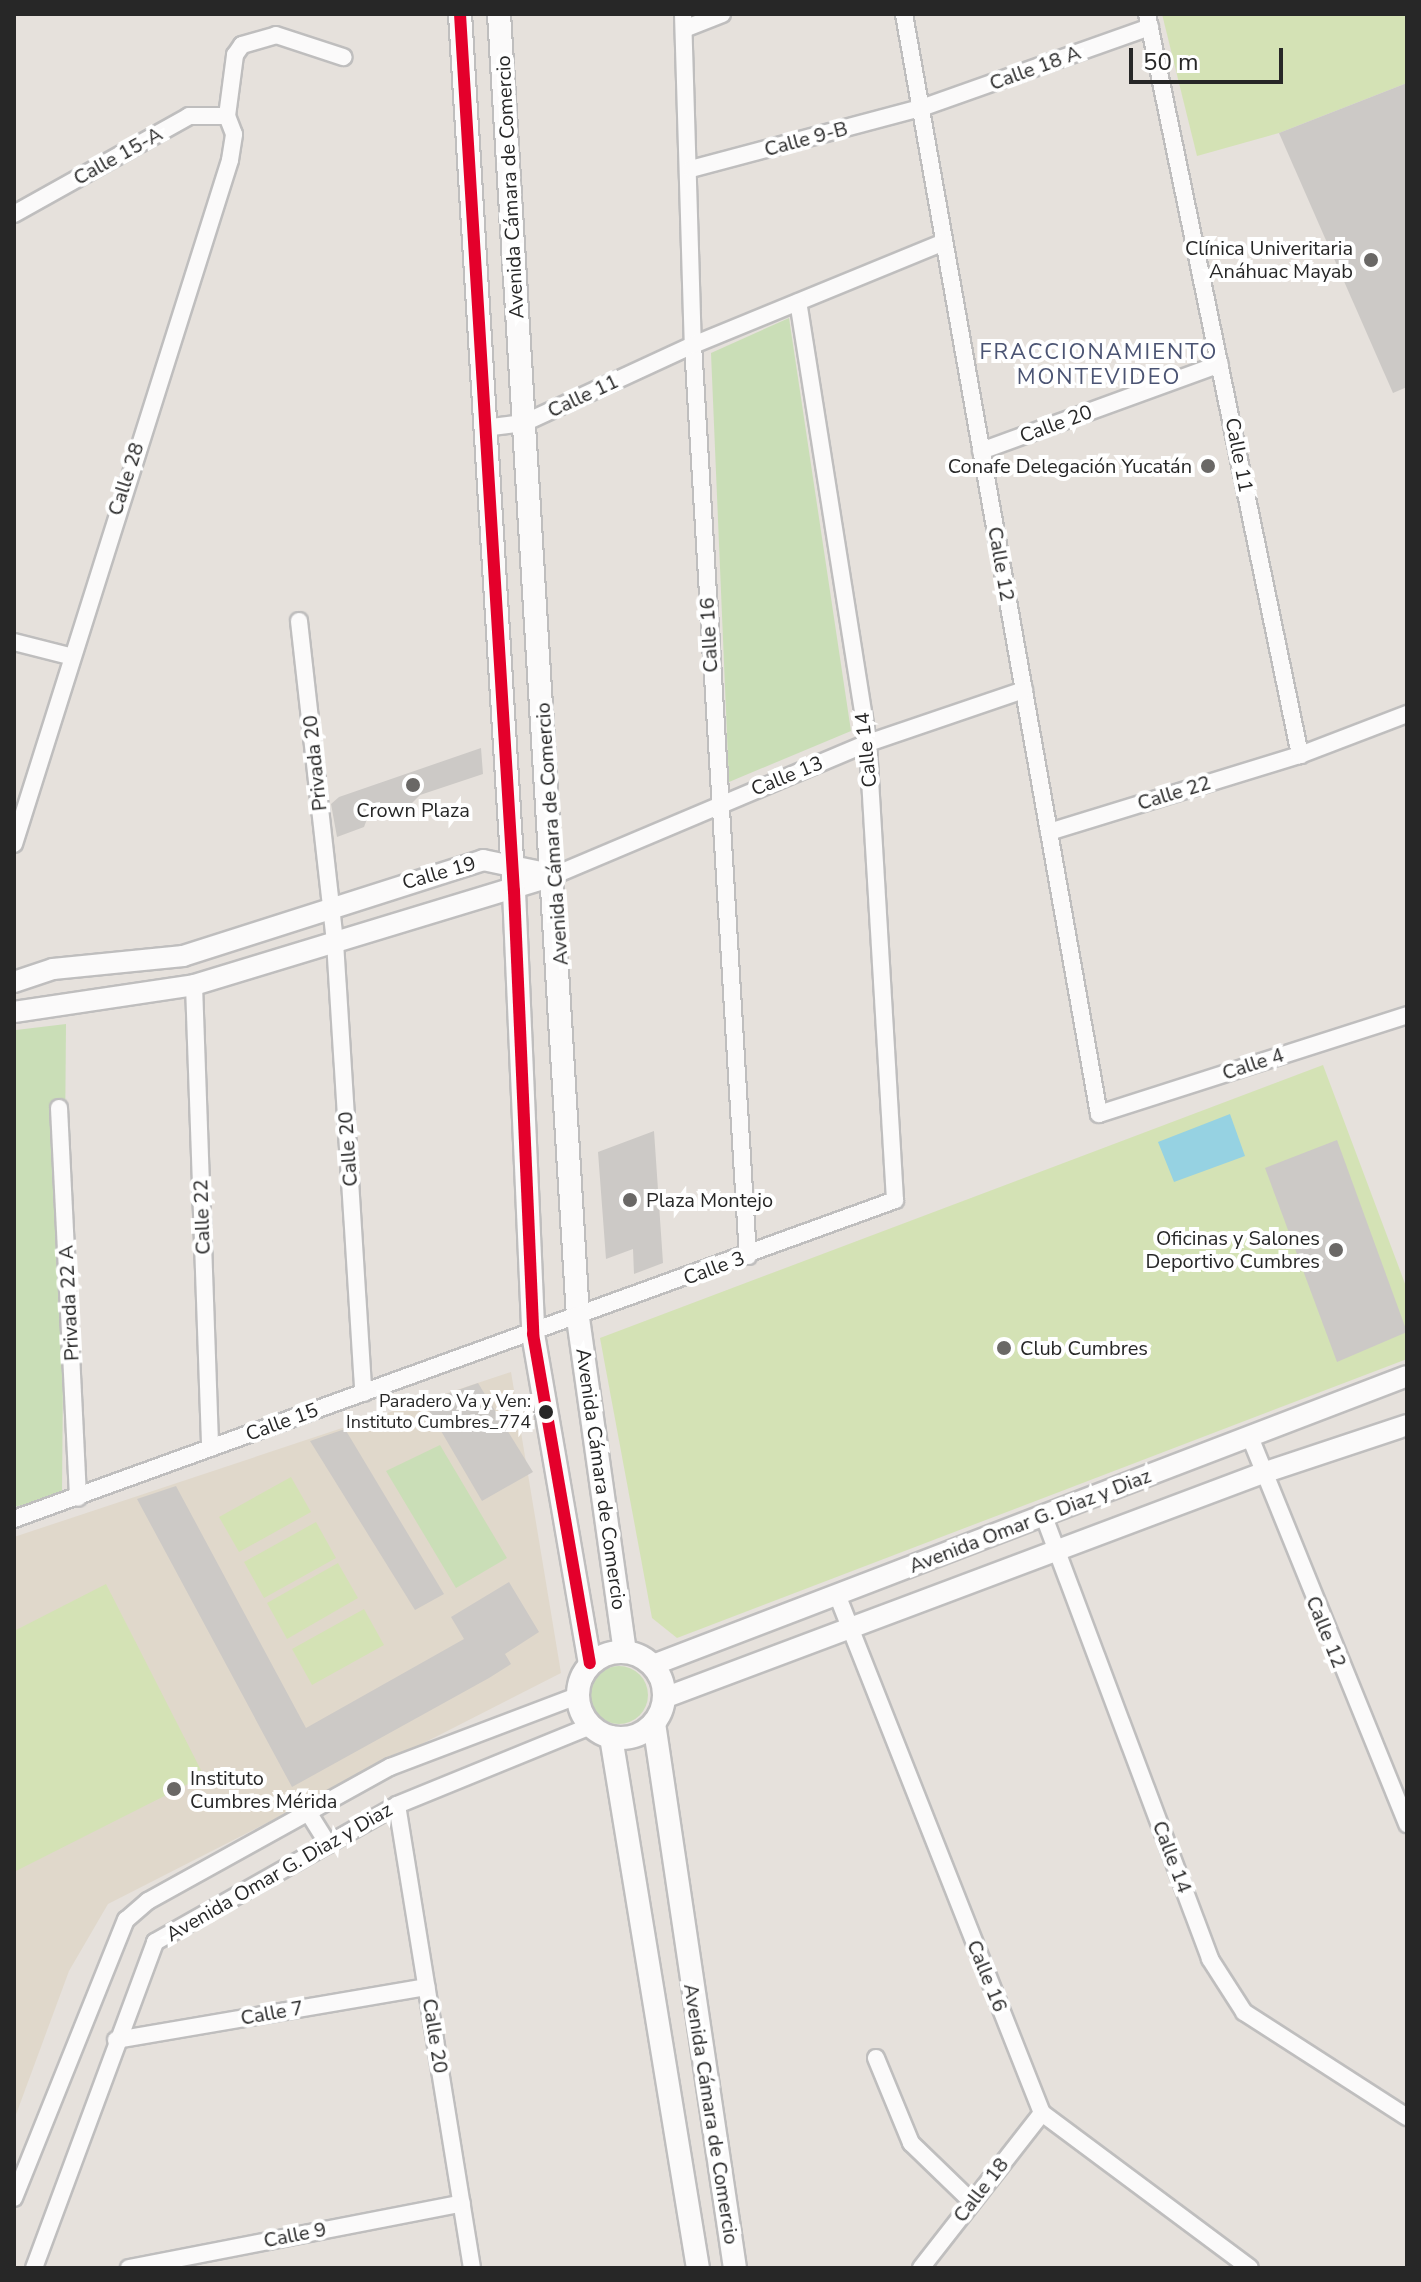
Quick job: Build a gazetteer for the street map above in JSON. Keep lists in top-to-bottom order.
{
  "streets": {
    "main road": ["Avenida Cámara de Comercio"],
    "street": [
      "Calle 18 A",
      "Calle 9-B",
      "Calle 15-A",
      "Calle 11",
      "Calle 20",
      "Calle 28",
      "Calle 12",
      "Calle 16",
      "Calle 14",
      "Privada 20",
      "Calle 13",
      "Calle 22",
      "Calle 19",
      "Calle 4",
      "Calle 3",
      "Privada 22 A",
      "Calle 15",
      "Avenida Omar G. Diaz y Diaz",
      "Calle 7",
      "Calle 18",
      "Calle 9"
    ]
  },
  "crossings": [
    ["Calle 18 A", "Calle 9-B"],
    ["Calle 18 A", "Calle 11"],
    ["Calle 18 A", "Calle 12"],
    ["Calle 9-B", "Calle 12"],
    ["Calle 9-B", "Calle 16"],
    ["Calle 15-A", "Calle 28"],
    ["Avenida Cámara de Comercio", "Calle 11"],
    ["Avenida Cámara de Comercio", "Calle 13"],
    ["Avenida Cámara de Comercio", "Calle 19"],
    ["Avenida Cámara de Comercio", "Calle 3"],
    ["Avenida Cámara de Comercio", "Calle 15"],
    ["Avenida Cámara de Comercio", "Avenida Omar G. Diaz y Diaz"],
    ["Calle 11", "Calle 20"],
    ["Calle 11", "Calle 12"],
    ["Calle 11", "Calle 16"],
    ["Calle 11", "Calle 14"],
    ["Calle 11", "Calle 22"],
    ["Calle 20", "Calle 12"],
    ["Calle 20", "Privada 20"],
    ["Calle 20", "Calle 19"],
    ["Calle 20", "Calle 15"],
    ["Calle 20", "Avenida Omar G. Diaz y Diaz"],
    ["Calle 20", "Calle 7"],
    ["Calle 20", "Calle 9"],
    ["Calle 12", "Calle 13"],
    ["Calle 12", "Calle 22"],
    ["Calle 12", "Calle 4"],
    ["Calle 12", "Avenida Omar G. Diaz y Diaz"],
    ["Calle 16", "Calle 13"],
    ["Calle 16", "Calle 3"],
    ["Calle 16", "Avenida Omar G. Diaz y Diaz"],
    ["Calle 16", "Calle 18"],
    ["Calle 14", "Calle 13"],
    ["Calle 14", "Calle 3"],
    ["Calle 14", "Avenida Omar G. Diaz y Diaz"],
    ["Privada 20", "Calle 19"],
    ["Calle 13", "Calle 19"],
    ["Calle 22", "Calle 19"],
    ["Calle 22", "Calle 15"],
    ["Calle 3", "Calle 15"],
    ["Privada 22 A", "Calle 15"],
    ["Avenida Omar G. Diaz y Diaz", "Calle 7"]
  ],
  "districts": ["FRACCIONAMIENTO MONTEVIDEO"],
  "places": [
    "Clínica Univeritaria Anáhuac Mayab",
    "Conafe Delegación Yucatán",
    "Crown Plaza",
    "Plaza Montejo",
    "Oficinas y Salones Deportivo Cumbres",
    "Club Cumbres",
    "Paradero Va y Ven: Instituto Cumbres_774",
    "Instituto Cumbres Mérida"
  ],
  "scale_bar": "50 m"
}
